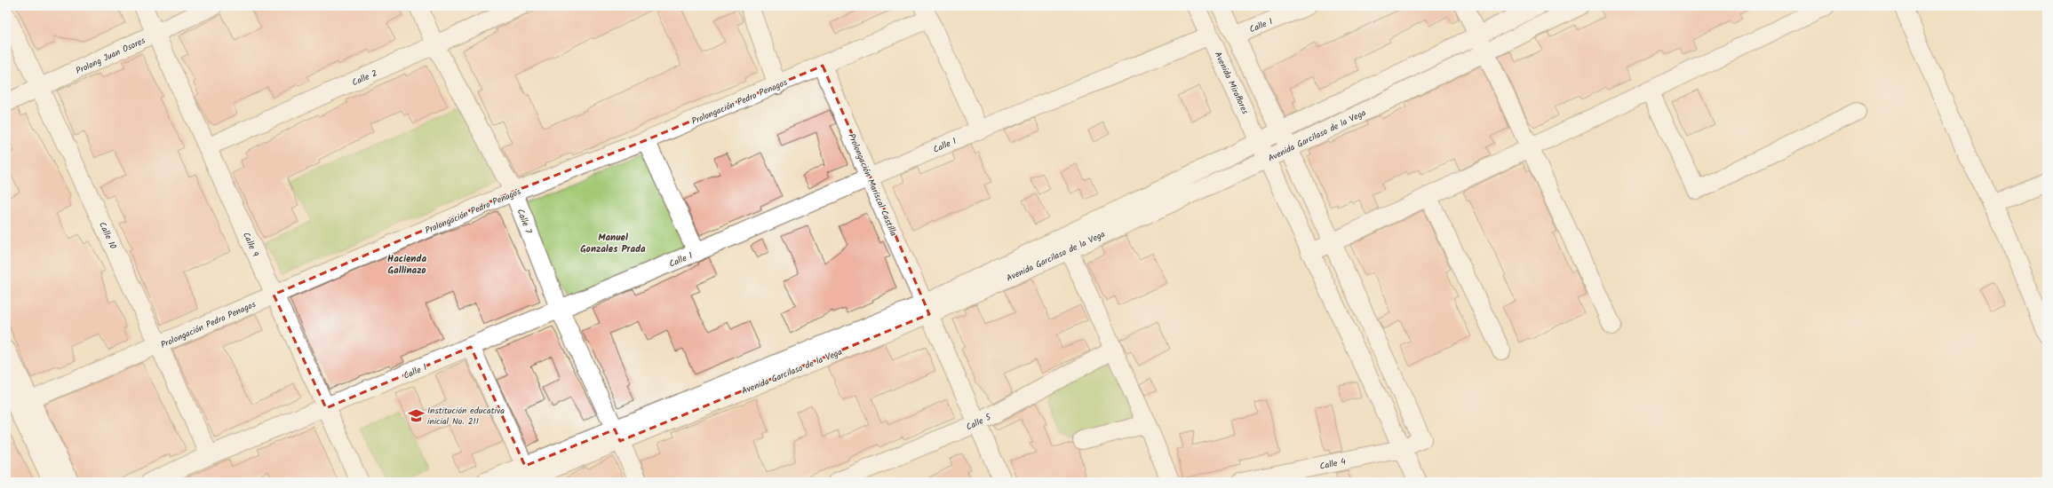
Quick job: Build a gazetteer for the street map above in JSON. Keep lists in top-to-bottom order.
{
  "streets": {
    "street": [
      "Calle 1",
      "Prolong Juan Osores",
      "Calle 2",
      "Avenida Miraflores",
      "Prolongación Pedro Penagos",
      "Avenida Garcilaso de la Vega",
      "Prolongación Mariscal Castilla",
      "Calle 7",
      "Calle 10",
      "Calle 9",
      "Calle 5",
      "Calle 4"
    ]
  },
  "crossings": [
    ["Calle 1", "Avenida Miraflores"],
    ["Calle 1", "Prolongación Mariscal Castilla"],
    ["Calle 1", "Calle 7"],
    ["Calle 1", "Calle 10"],
    ["Calle 1", "Calle 9"],
    ["Prolong Juan Osores", "Calle 10"],
    ["Prolong Juan Osores", "Calle 9"],
    ["Calle 2", "Calle 7"],
    ["Calle 2", "Calle 9"],
    ["Avenida Miraflores", "Avenida Garcilaso de la Vega"],
    ["Avenida Miraflores", "Calle 4"],
    ["Prolongación Pedro Penagos", "Prolongación Mariscal Castilla"],
    ["Prolongación Pedro Penagos", "Calle 7"],
    ["Prolongación Pedro Penagos", "Calle 10"],
    ["Prolongación Pedro Penagos", "Calle 9"],
    ["Avenida Garcilaso de la Vega", "Prolongación Mariscal Castilla"],
    ["Avenida Garcilaso de la Vega", "Calle 7"],
    ["Prolongación Mariscal Castilla", "Calle 5"]
  ],
  "districts": ["Manuel Gonzales Prada", "Hacienda Gallinazo"],
  "places": {
    "school or university": ["Institución educativa inicial No. 211"]
  }
}
